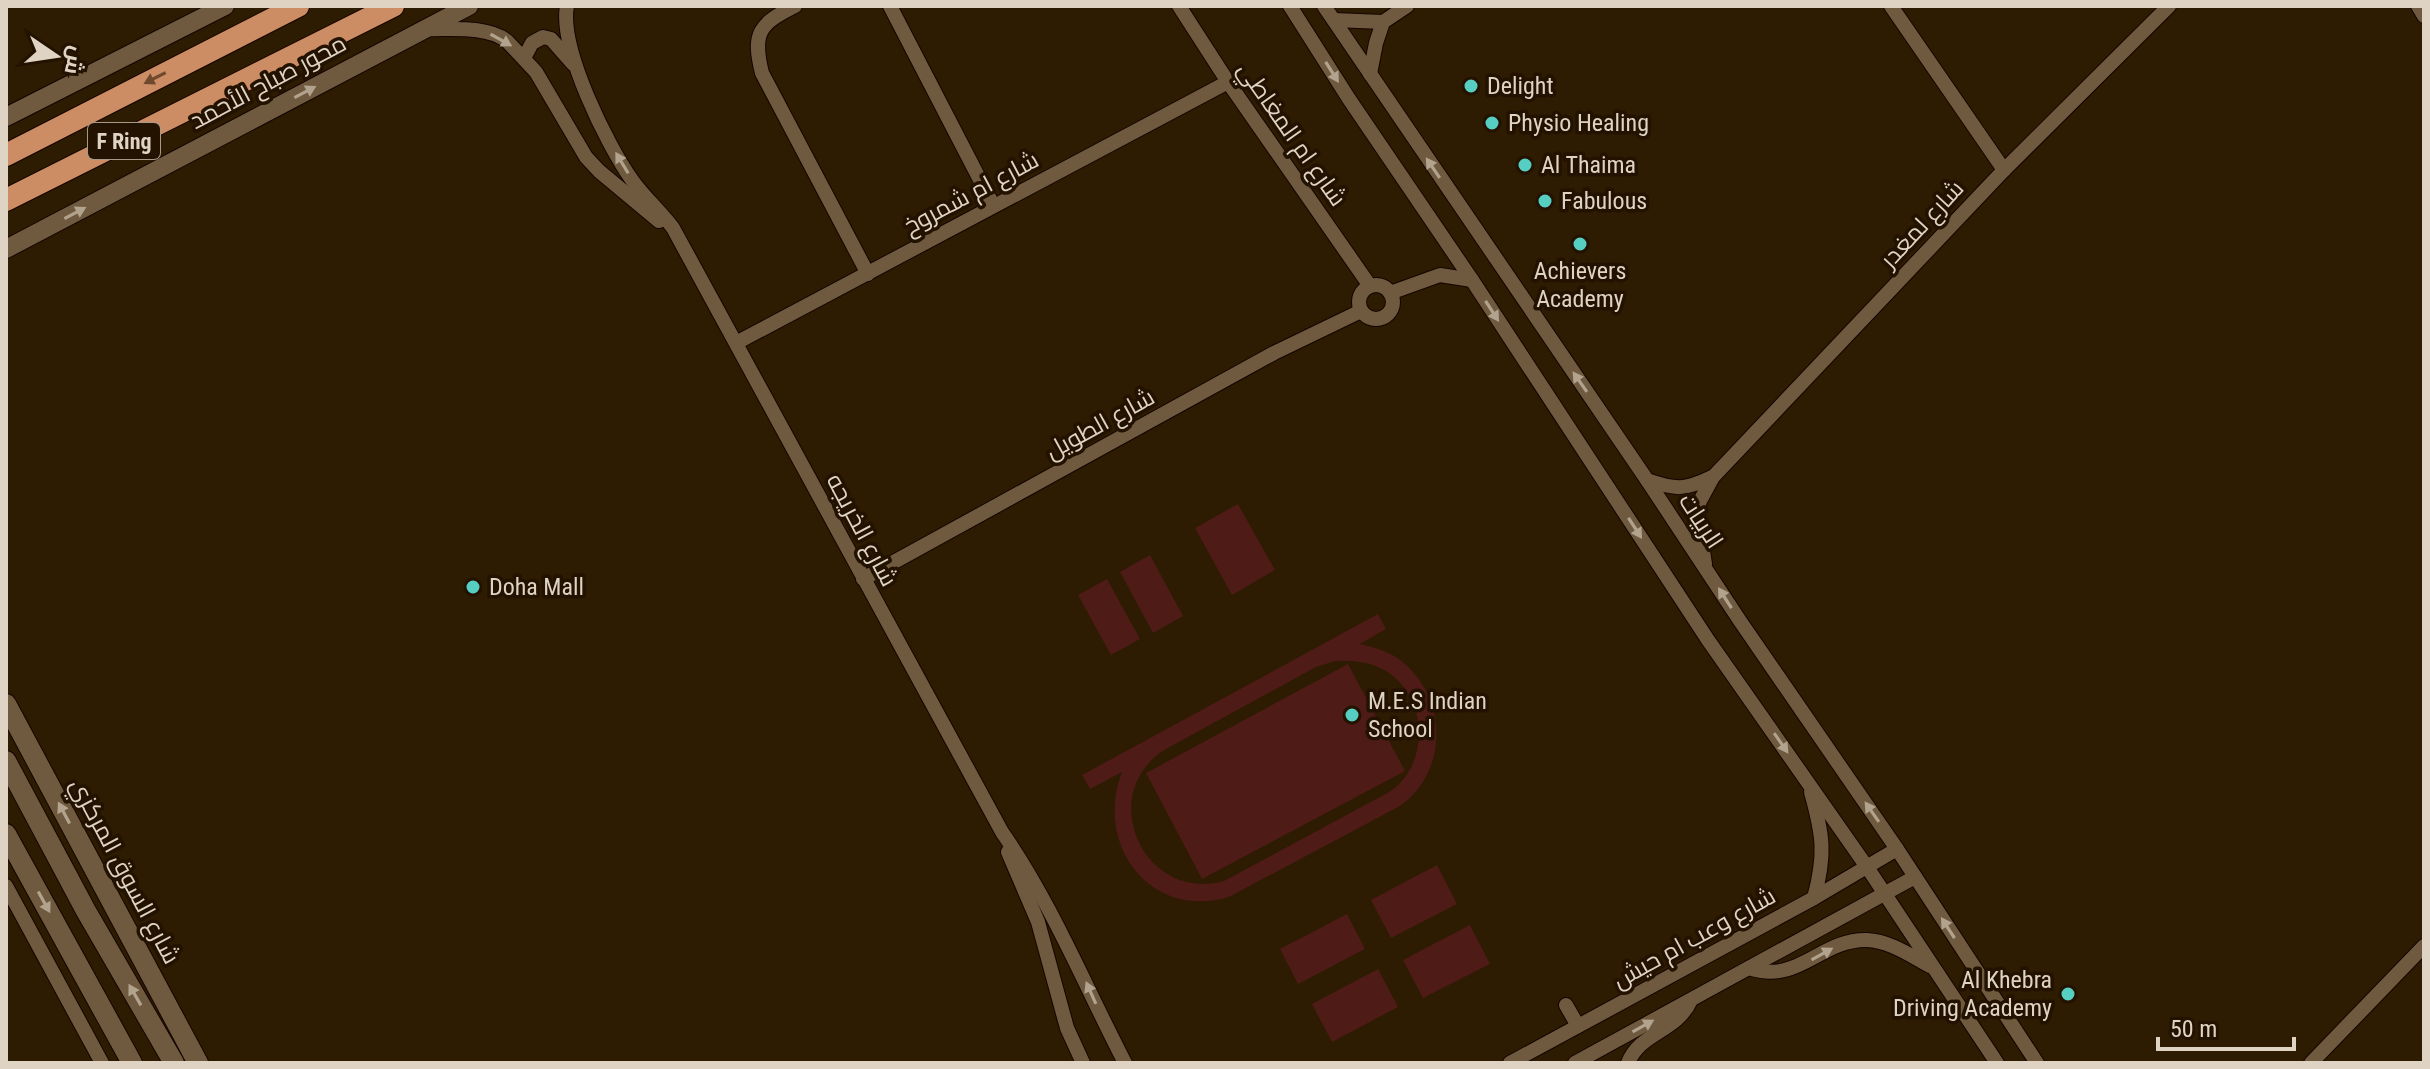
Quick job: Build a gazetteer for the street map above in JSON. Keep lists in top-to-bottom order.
{
  "streets": {
    "highway": ["محور صباح الأحمد", "F Ring"],
    "main road": ["شارع السوق المركزي"],
    "street": [
      "شارع ام المغاطي",
      "شارع ام شمروخ",
      "شارع لمغدر",
      "شارع الطويل",
      "الربيات",
      "شارع الخريجه",
      "شارع وعب ام حيش"
    ]
  },
  "crossings": [
    ["محور صباح الأحمد", "شارع الخريجه"],
    ["شارع ام المغاطي", "شارع ام شمروخ"],
    ["شارع ام المغاطي", "شارع الطويل"],
    ["شارع ام شمروخ", "شارع الخريجه"],
    ["شارع لمغدر", "الربيات"],
    ["شارع الطويل", "شارع الخريجه"],
    ["الربيات", "شارع وعب ام حيش"]
  ],
  "places": [
    "Delight",
    "Physio Healing",
    "Al Thaima",
    "Fabulous",
    "Achievers Academy",
    "Doha Mall",
    "M.E.S Indian School",
    "Al Khebra Driving Academy"
  ],
  "scale_bar": "50 m",
  "north": "right"
}
